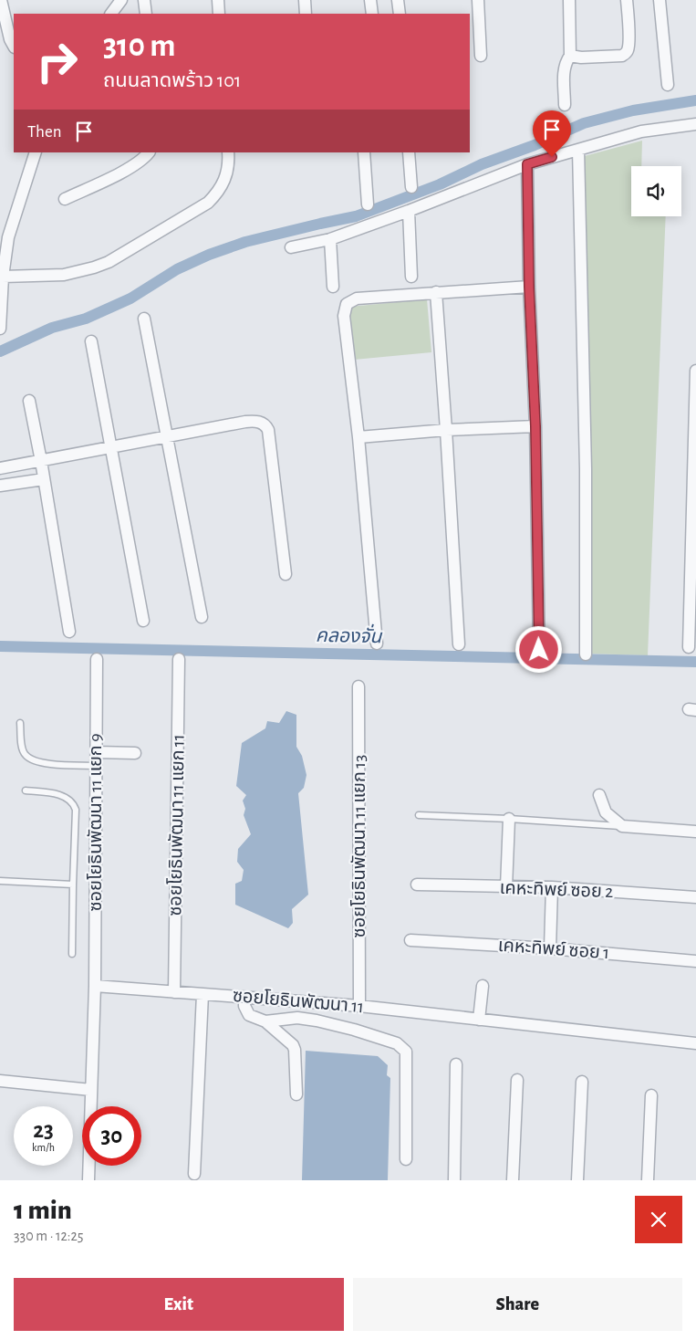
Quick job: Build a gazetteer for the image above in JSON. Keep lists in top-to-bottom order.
{
  "streets": {
    "street": [
      "ซอยโยธินพัฒนา 11 แยก 9",
      "ซอยโยธินพัฒนา 11 แยก 11",
      "ซอยโยธินพัฒนา 11 แยก 13",
      "เคหะทิพย์ ซอย 2",
      "เคหะทิพย์ ซอย 1",
      "ซอยโยธินพัฒนา 11"
    ]
  },
  "crossings": [
    ["ซอยโยธินพัฒนา 11 แยก 9", "ซอยโยธินพัฒนา 11"],
    ["ซอยโยธินพัฒนา 11 แยก 11", "ซอยโยธินพัฒนา 11"],
    ["ซอยโยธินพัฒนา 11 แยก 13", "ซอยโยธินพัฒนา 11"]
  ],
  "water": ["คลองจั่น"],
  "page": {
    "turn": ["310 m", "ถนนลาดพร้าว 101"],
    "then": "Then",
    "speed": "23 km/h",
    "limit": "30",
    "heading": ["1 min", "330 m · 12:25"],
    "buttons": ["Exit", "Share"]
  }
}
